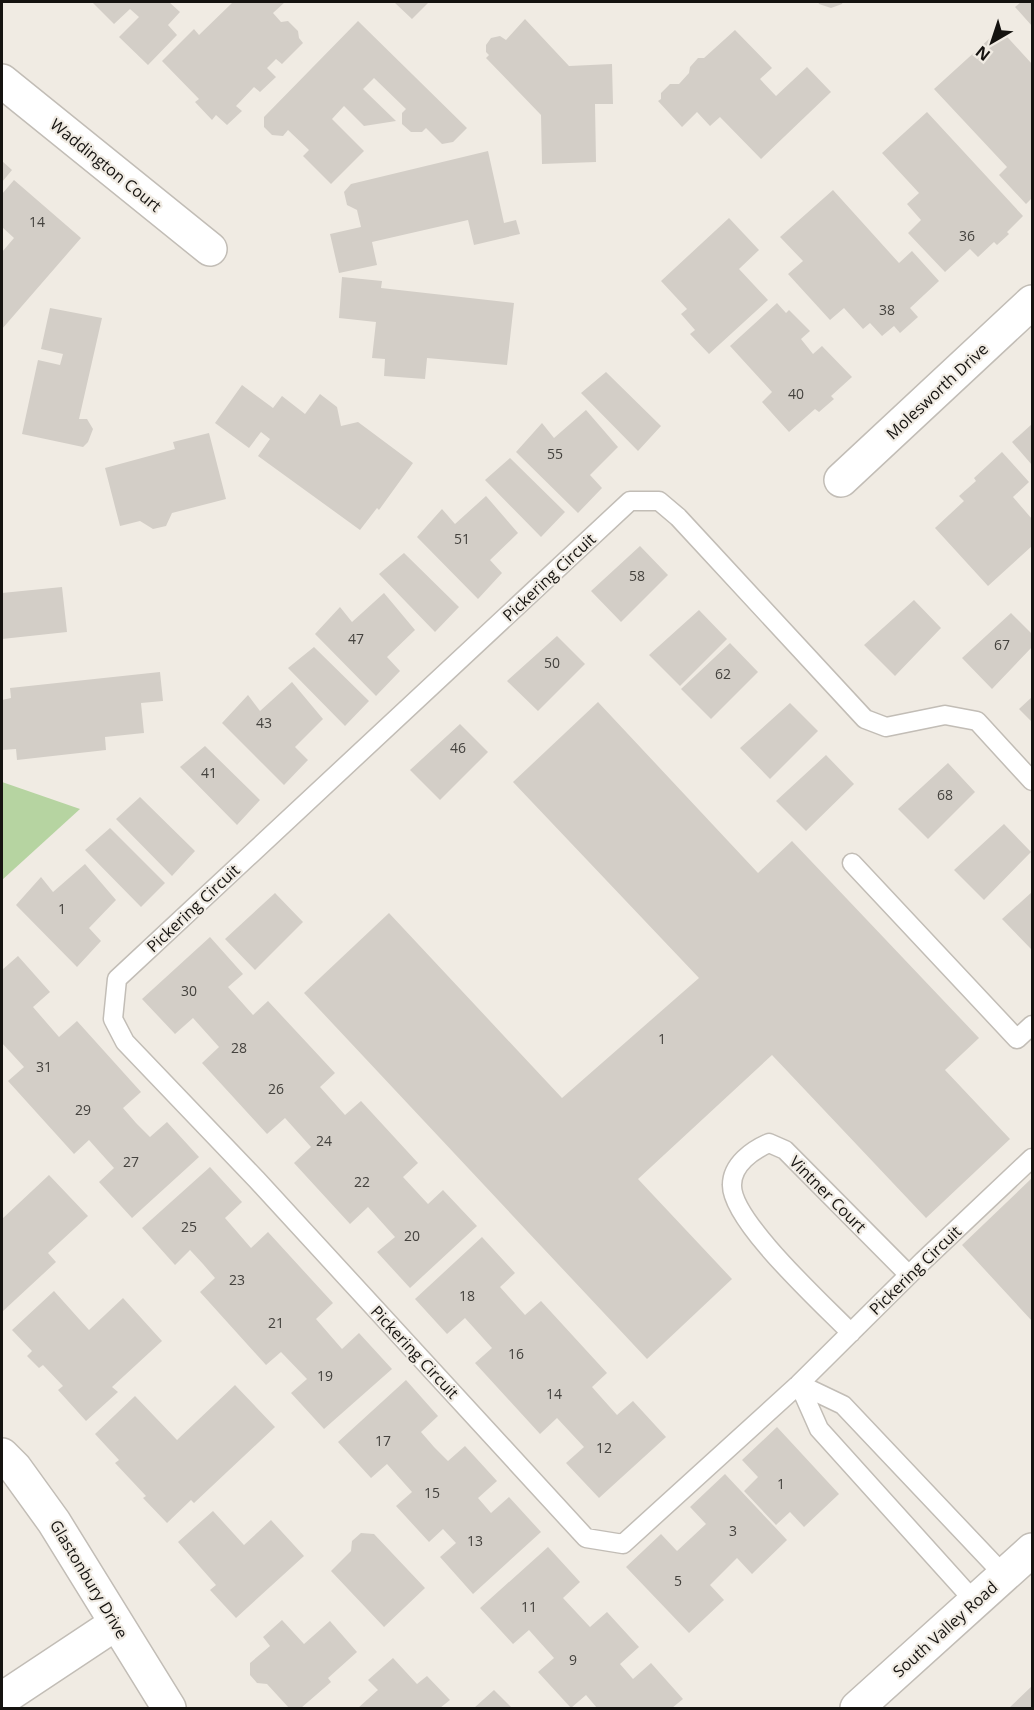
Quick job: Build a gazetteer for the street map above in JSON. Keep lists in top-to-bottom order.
{
  "streets": {
    "street": [
      "Waddington Court",
      "Molesworth Drive",
      "Glastonbury Drive",
      "South Valley Road"
    ],
    "lane": ["Pickering Circuit", "Vintner Court"]
  },
  "crossings": [
    ["Pickering Circuit", "Vintner Court"]
  ],
  "house_numbers": [
    "14",
    "36",
    "38",
    "40",
    "55",
    "51",
    "58",
    "47",
    "67",
    "50",
    "62",
    "43",
    "46",
    "41",
    "68",
    "1",
    "30",
    "1",
    "28",
    "31",
    "26",
    "29",
    "24",
    "27",
    "22",
    "25",
    "20",
    "23",
    "18",
    "21",
    "16",
    "19",
    "14",
    "17",
    "12",
    "1",
    "15",
    "3",
    "13",
    "5",
    "11",
    "9"
  ],
  "north": "bottom left"
}
